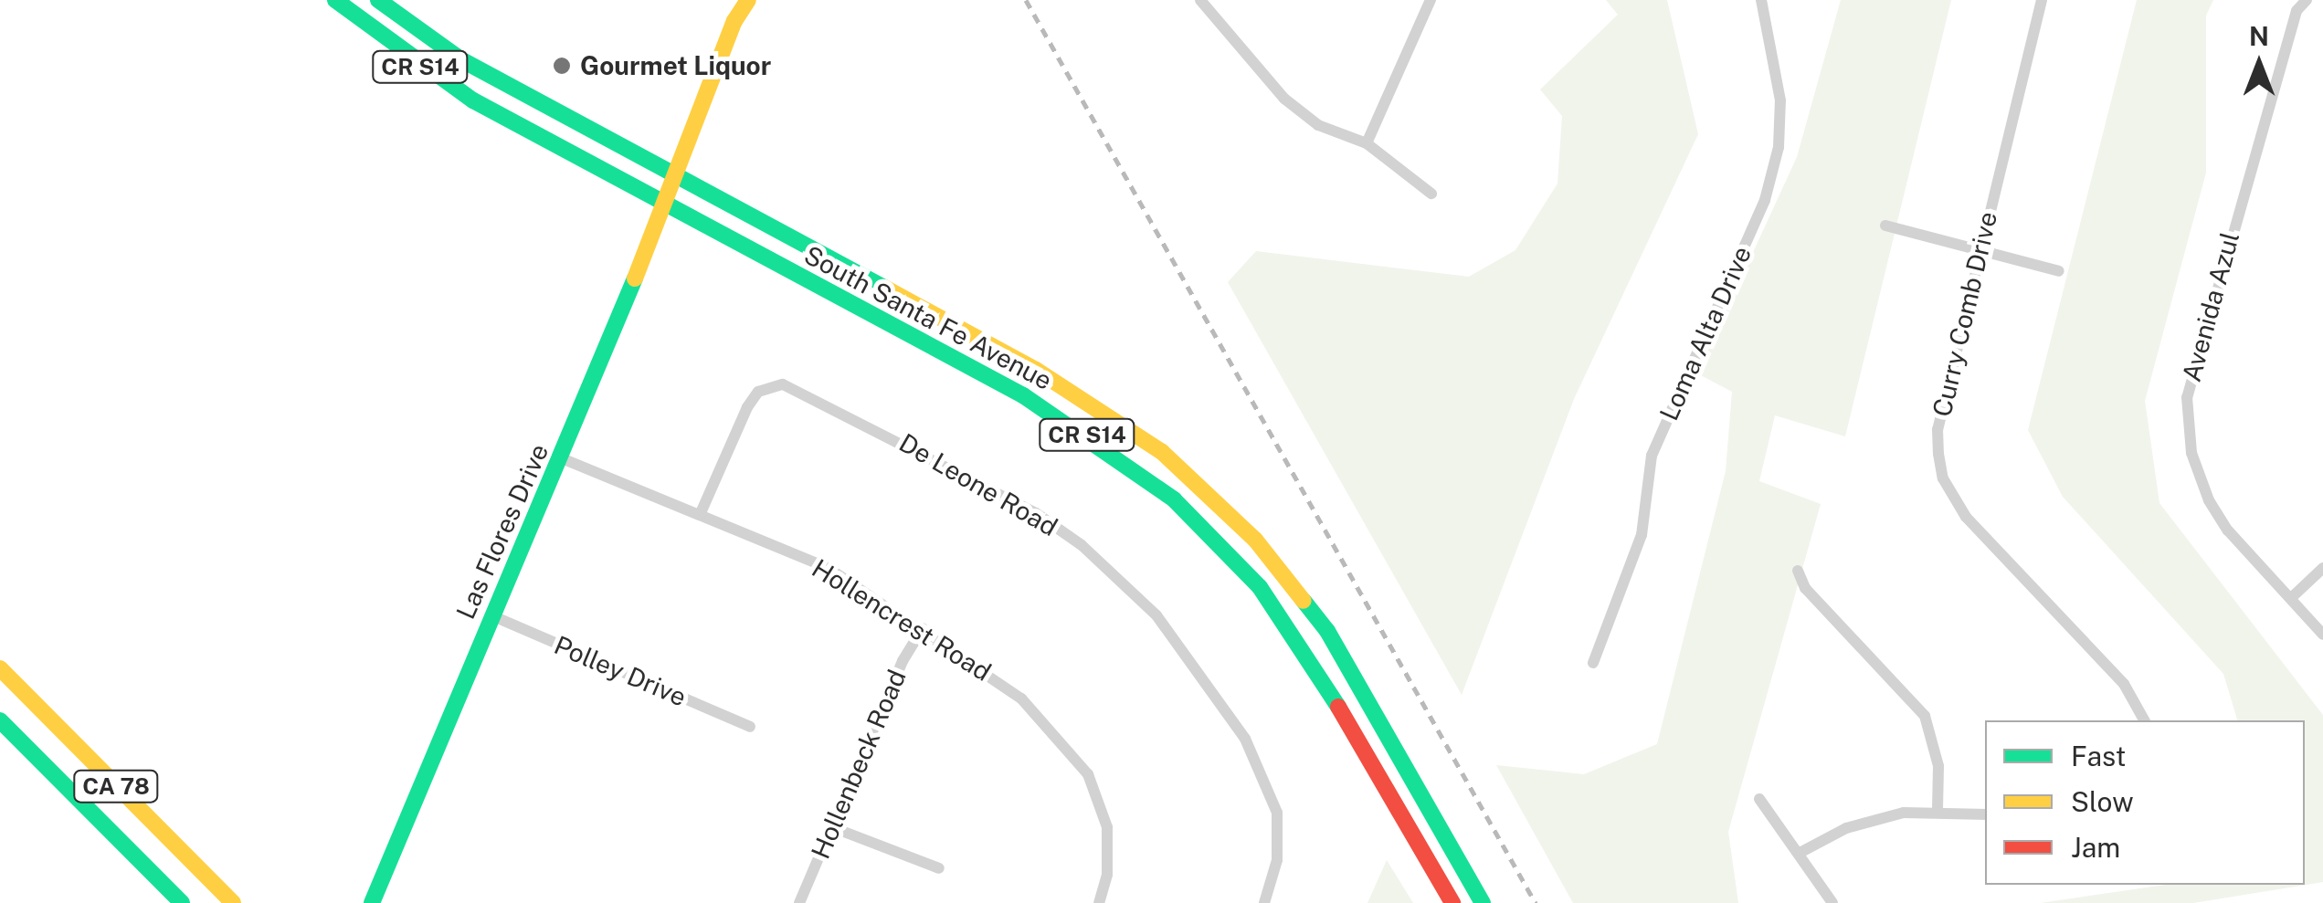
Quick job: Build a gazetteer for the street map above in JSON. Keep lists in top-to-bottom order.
{
  "streets": {
    "main road": [
      "CR S14",
      "South Santa Fe Avenue",
      "Las Flores Drive",
      "CA 78"
    ],
    "street": [
      "Avenida Azul",
      "Curry Comb Drive",
      "Loma Alta Drive",
      "De Leone Road",
      "Hollencrest Road",
      "Polley Drive",
      "Hollenbeck Road"
    ]
  },
  "crossings": [
    ["South Santa Fe Avenue", "Las Flores Drive"],
    ["De Leone Road", "Hollencrest Road"],
    ["Las Flores Drive", "Hollencrest Road"],
    ["Las Flores Drive", "Polley Drive"],
    ["Hollencrest Road", "Hollenbeck Road"]
  ],
  "places": ["Gourmet Liquor"],
  "legend": ["Fast", "Slow", "Jam"],
  "north": "top"
}
